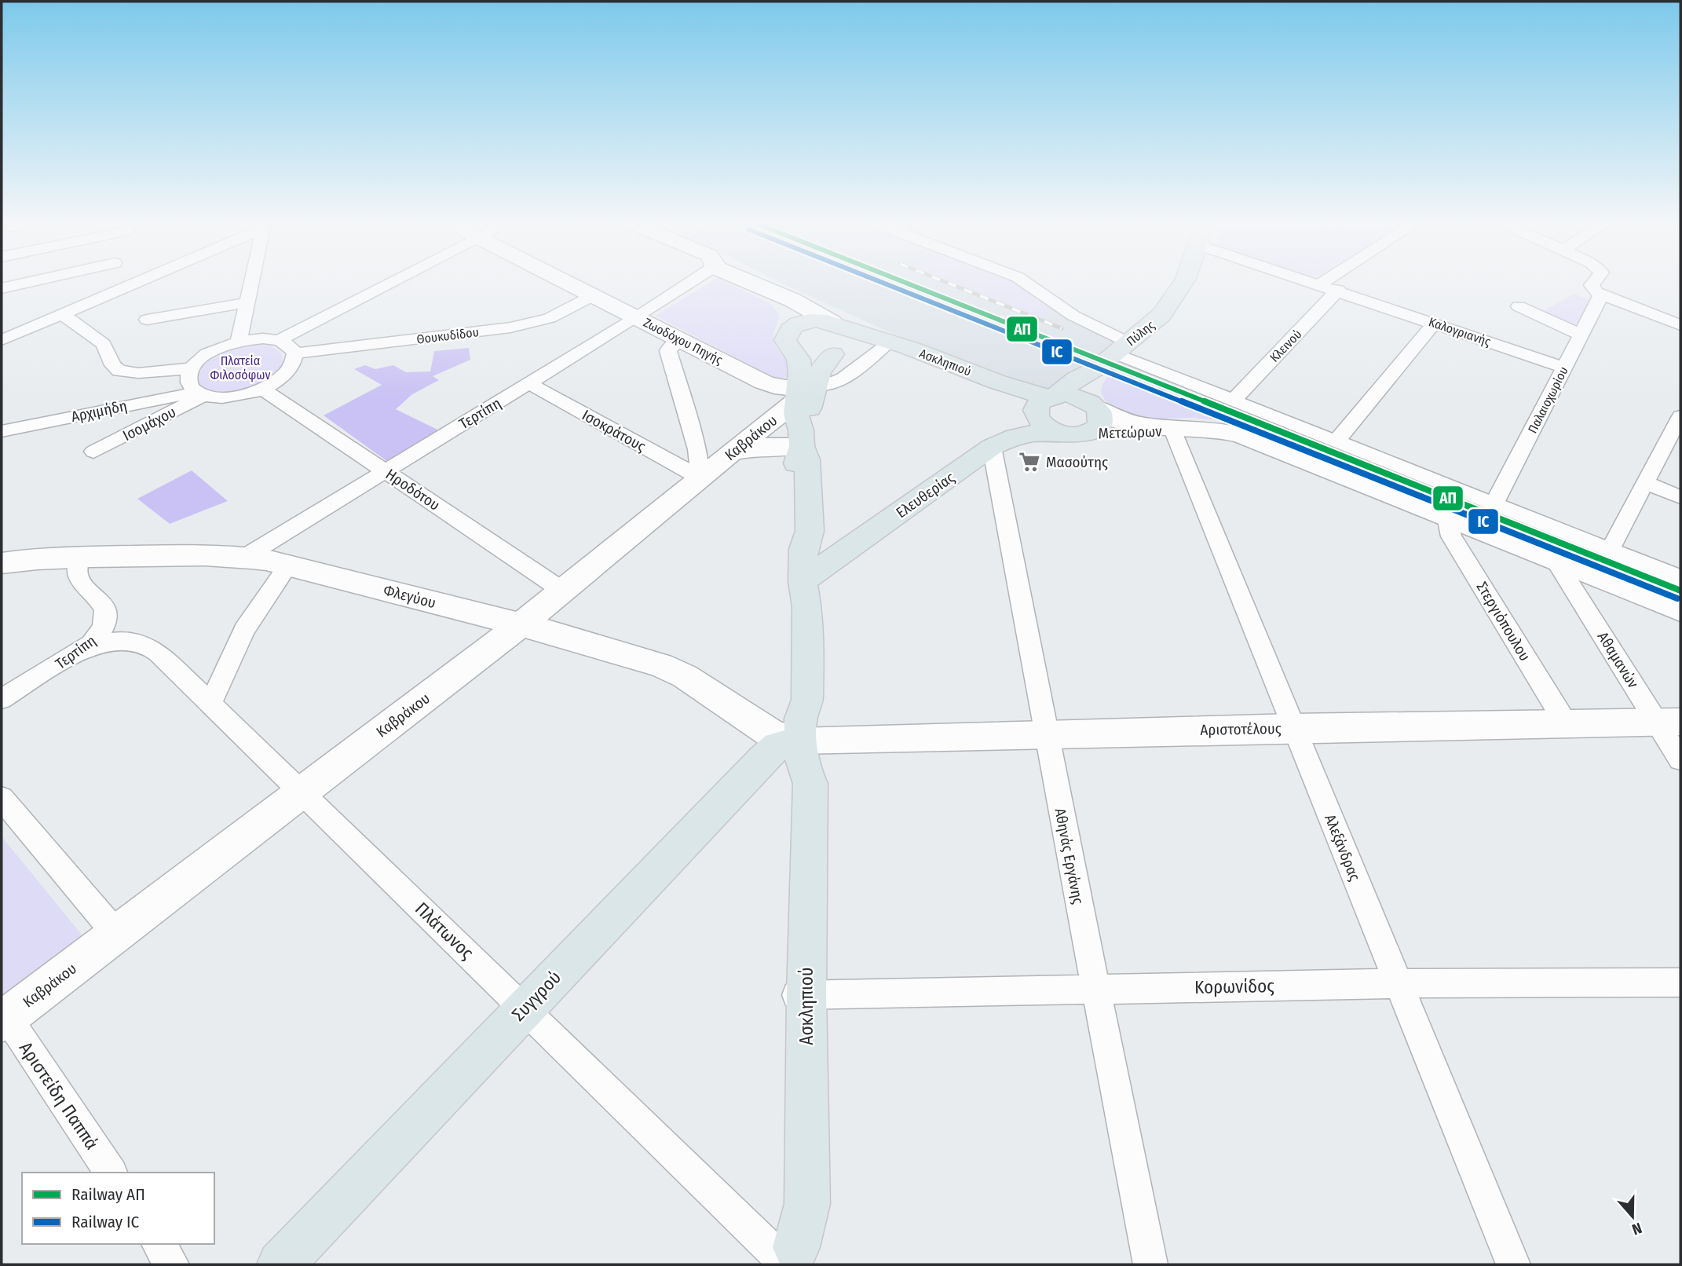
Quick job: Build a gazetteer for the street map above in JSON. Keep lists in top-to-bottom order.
{
  "streets": {
    "main road": [
      "Πύλης",
      "Ασκληπιού",
      "Ελευθερίας",
      "Συγγρού"
    ],
    "street": [
      "Καλογριανής",
      "Θουκυδίδου",
      "Ζωοδόχου Πηγής",
      "Κλεινού",
      "Παλαιοχωρίου",
      "Αρχιμήδη",
      "Τερτίπη",
      "Ισομάχου",
      "Ισοκράτους",
      "Μετεώρων",
      "Καβράκου",
      "Ηροδότου",
      "Φλεγύου",
      "Στεργιόπουλου",
      "Αθαμανών",
      "Αριστοτέλους",
      "Αλεξάνδρας",
      "Αθηνάς Εργάνης",
      "Πλάτωνος",
      "Κορωνίδος",
      "Αριστείδη Παππά"
    ]
  },
  "crossings": [
    ["Καλογριανής", "Κλεινού"],
    ["Καλογριανής", "Παλαιοχωρίου"],
    ["Θουκυδίδου", "Ζωοδόχου Πηγής"],
    ["Θουκυδίδου", "Αρχιμήδη"],
    ["Ζωοδόχου Πηγής", "Τερτίπη"],
    ["Ζωοδόχου Πηγής", "Καβράκου"],
    ["Ασκληπιού", "Μετεώρων"],
    ["Ασκληπιού", "Ελευθερίας"],
    ["Ασκληπιού", "Φλεγύου"],
    ["Ασκληπιού", "Αριστοτέλους"],
    ["Ασκληπιού", "Πλάτωνος"],
    ["Ασκληπιού", "Κορωνίδος"],
    ["Ασκληπιού", "Συγγρού"],
    ["Αρχιμήδη", "Ισομάχου"],
    ["Αρχιμήδη", "Ηροδότου"],
    ["Τερτίπη", "Ισοκράτους"],
    ["Τερτίπη", "Ηροδότου"],
    ["Τερτίπη", "Φλεγύου"],
    ["Τερτίπη", "Πλάτωνος"],
    ["Ισοκράτους", "Καβράκου"],
    ["Μετεώρων", "Ελευθερίας"],
    ["Μετεώρων", "Στεργιόπουλου"],
    ["Μετεώρων", "Αθαμανών"],
    ["Μετεώρων", "Αλεξάνδρας"],
    ["Καβράκου", "Ηροδότου"],
    ["Καβράκου", "Φλεγύου"],
    ["Καβράκου", "Πλάτωνος"],
    ["Καβράκου", "Αριστείδη Παππά"],
    ["Ελευθερίας", "Αθηνάς Εργάνης"],
    ["Φλεγύου", "Αριστοτέλους"],
    ["Φλεγύου", "Συγγρού"],
    ["Στεργιόπουλου", "Αριστοτέλους"],
    ["Αθαμανών", "Αριστοτέλους"],
    ["Αριστοτέλους", "Αλεξάνδρας"],
    ["Αριστοτέλους", "Αθηνάς Εργάνης"],
    ["Αριστοτέλους", "Συγγρού"],
    ["Αλεξάνδρας", "Κορωνίδος"],
    ["Αθηνάς Εργάνης", "Κορωνίδος"],
    ["Πλάτωνος", "Συγγρού"]
  ],
  "parks": ["Πλατεία Φιλοσόφων"],
  "places": {
    "supermarket": ["Μασούτης"]
  },
  "lines": ["rail line ΑΠ", "rail line IC"],
  "legend": ["Railway ΑΠ", "Railway IC"],
  "north": "bottom"
}
